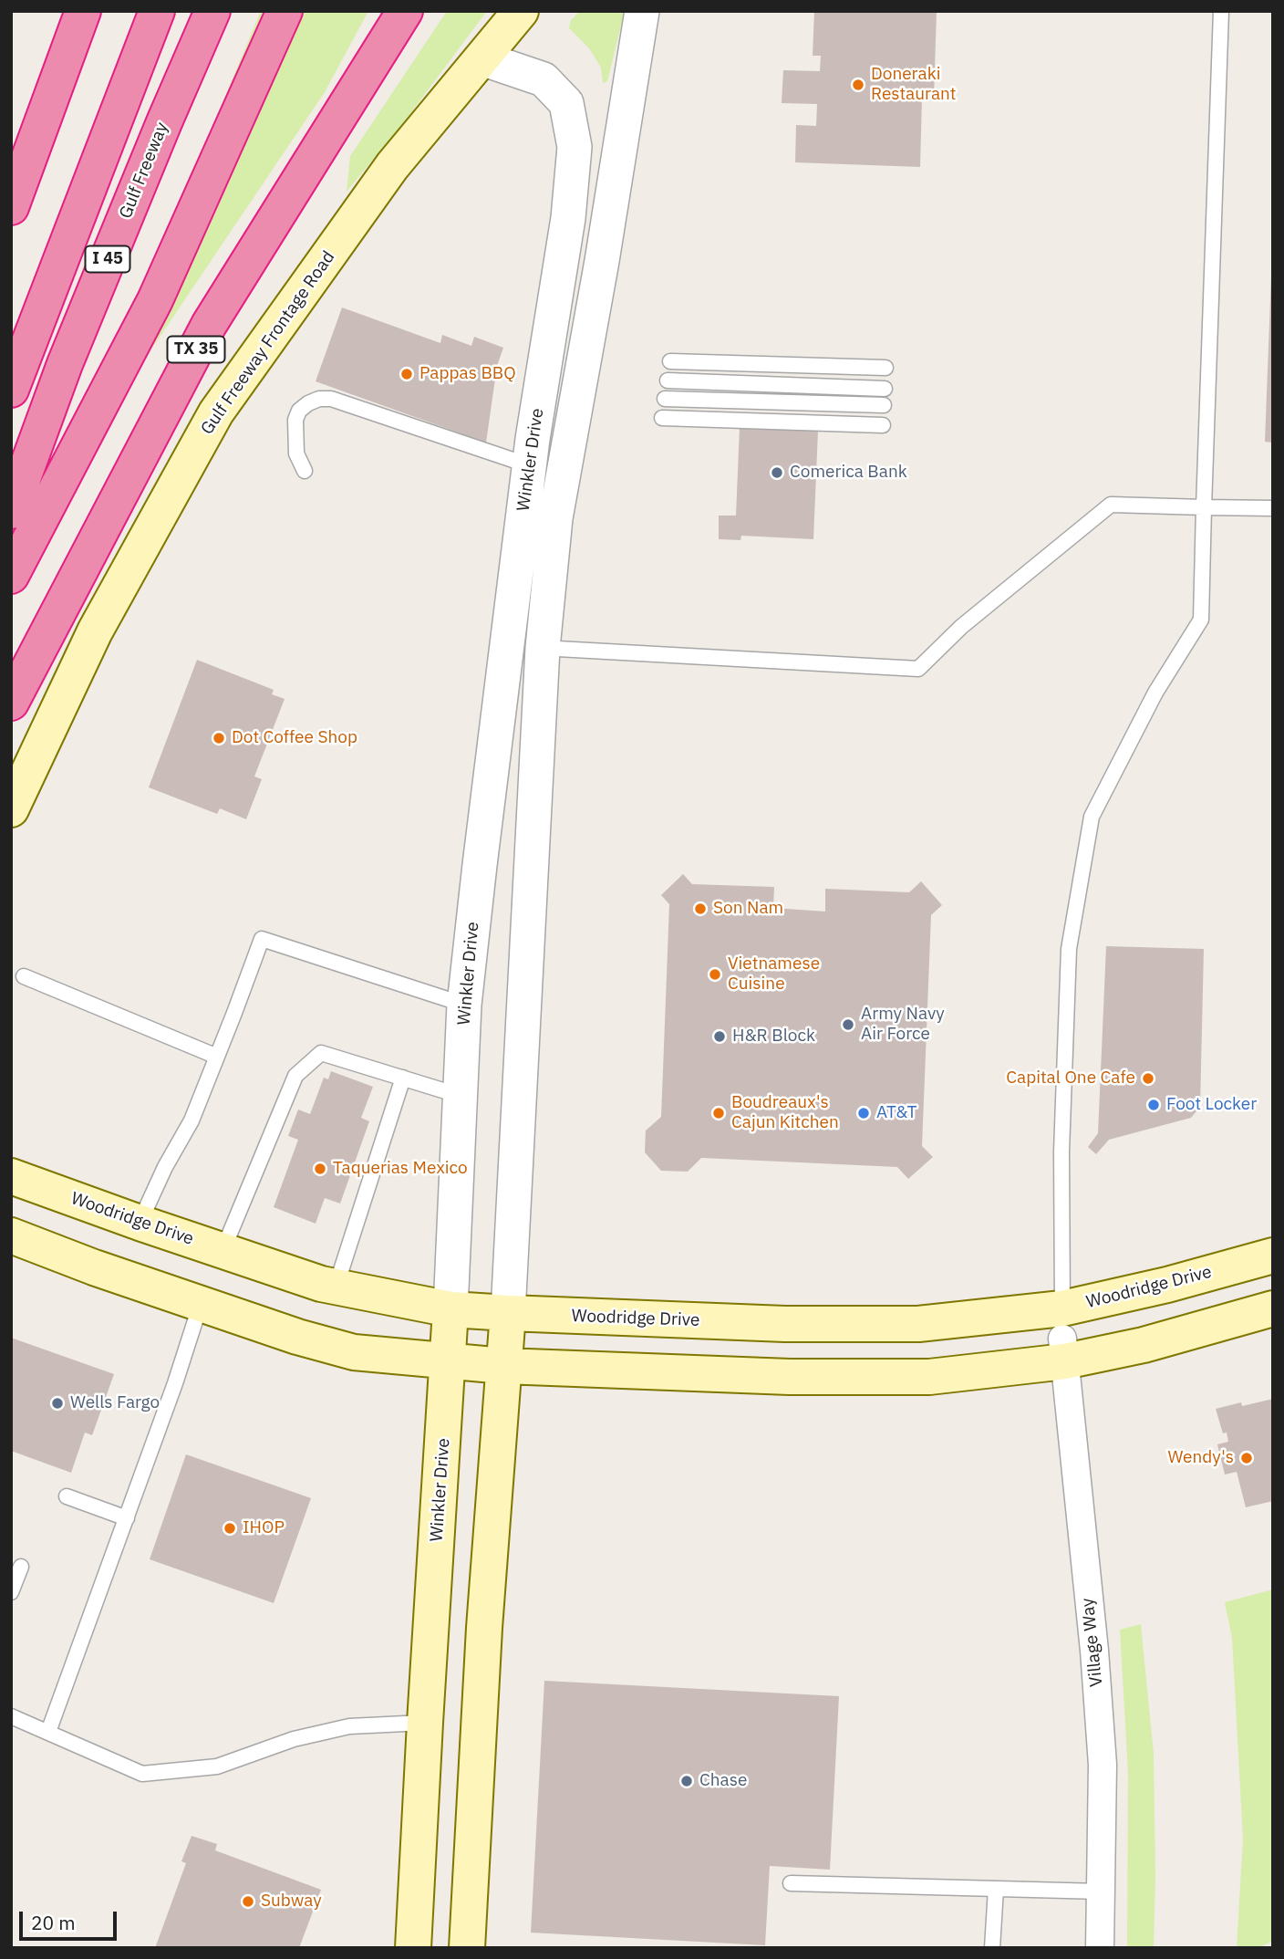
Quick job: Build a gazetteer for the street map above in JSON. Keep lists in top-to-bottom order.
{
  "streets": {
    "highway": ["Gulf Freeway", "I 45", "TX 35"],
    "main road": ["Gulf Freeway Frontage Road", "Winkler Drive", "Woodridge Drive"],
    "street": ["Village Way"]
  },
  "crossings": [
    ["Gulf Freeway Frontage Road", "Winkler Drive"],
    ["Winkler Drive", "Woodridge Drive"],
    ["Woodridge Drive", "Village Way"]
  ],
  "places": [
    "Doneraki Restaurant",
    "Pappas BBQ",
    "Comerica Bank",
    "Dot Coffee Shop",
    "Son Nam",
    "Vietnamese Cuisine",
    "Army Navy Air Force",
    "H&R Block",
    "Capital One Cafe",
    "Foot Locker",
    "Boudreaux's Cajun Kitchen",
    "AT&T",
    "Taquerias Mexico",
    "Wells Fargo",
    "Wendy's",
    "IHOP",
    "Chase",
    "Subway"
  ],
  "scale_bar": "20 m"
}
